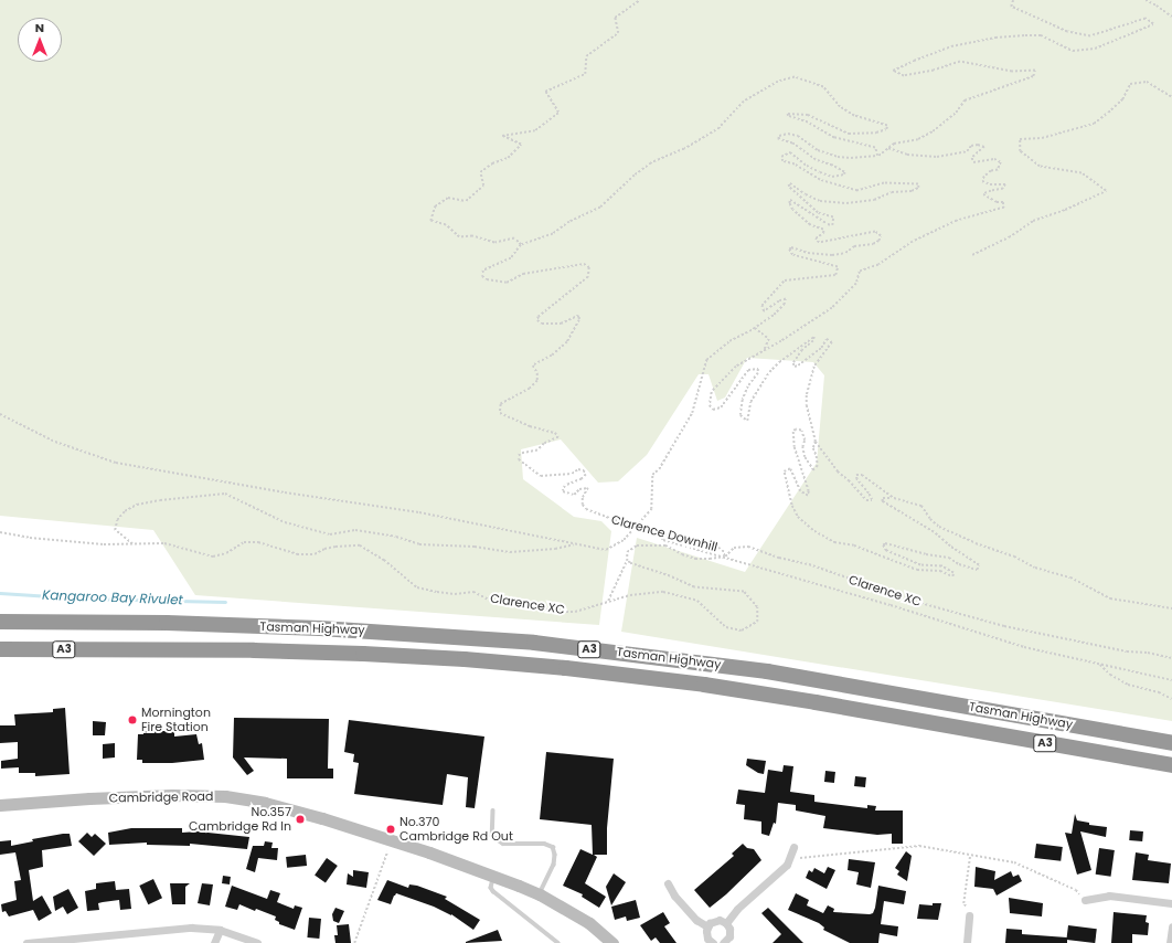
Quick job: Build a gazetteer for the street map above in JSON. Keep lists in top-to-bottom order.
{
  "streets": {
    "highway": ["Tasman Highway", "A3"],
    "main road": ["Cambridge Road"],
    "path": ["Clarence Downhill", "Clarence XC"]
  },
  "crossings": [
    ["Clarence Downhill", "Clarence XC"]
  ],
  "water": ["Kangaroo Bay Rivulet"],
  "places": ["Mornington Fire Station", "No.357 Cambridge Rd In", "No.370 Cambridge Rd Out"],
  "north": "top"
}
